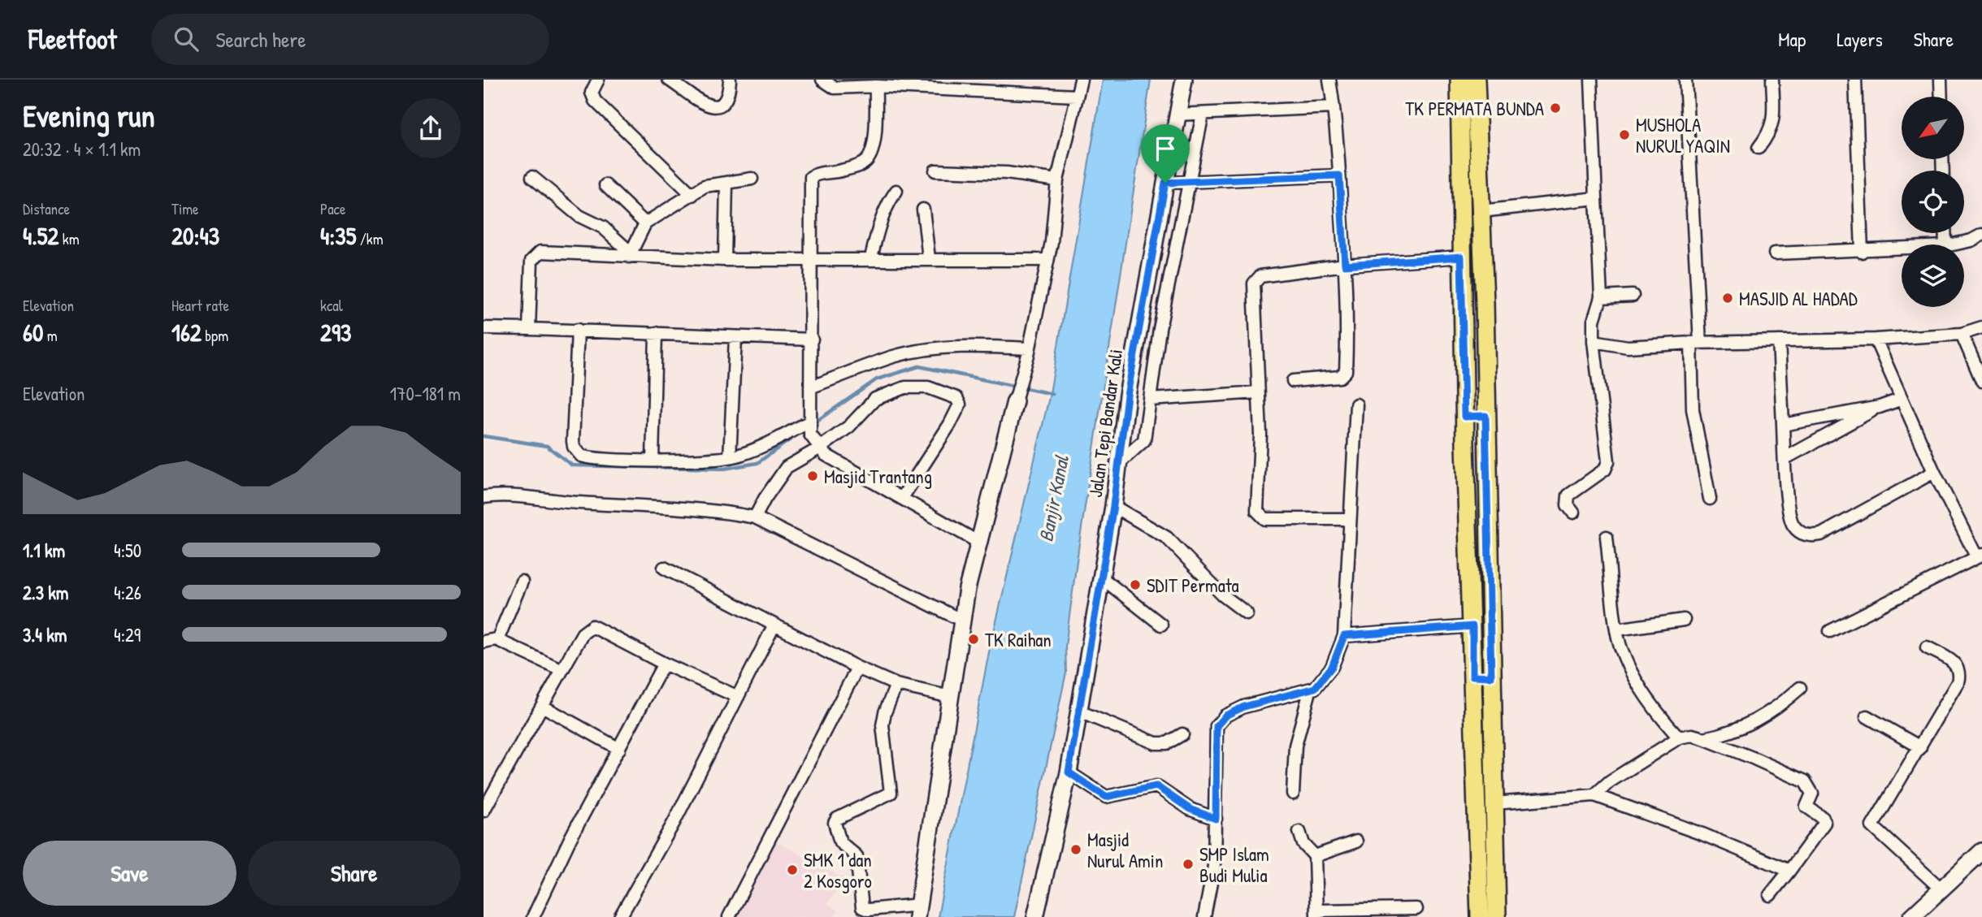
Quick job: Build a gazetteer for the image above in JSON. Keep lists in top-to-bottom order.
{
  "streets": {
    "street": ["Jalan Tepi Bandar Kali"]
  },
  "water": ["Banjir Kanal"],
  "places": [
    "TK PERMATA BUNDA",
    "MUSHOLA NURUL YAQIN",
    "MASJID AL HADAD",
    "Masjid Trantang",
    "SDIT Permata",
    "TK Raihan",
    "Masjid Nurul Amin",
    "SMP Islam Budi Mulia",
    "SMK 1 dan 2 Kosgoro"
  ],
  "north": "bottom left",
  "page": {
    "header": "Fleetfoot",
    "search": "Search here",
    "nav": ["Map", "Layers", "Share"],
    "heading": ["Evening run", "20:32 · 4 × 1.1 km"],
    "stats": [
      ["Distance", "4.52 km"],
      ["Time", "20:43"],
      ["Pace", "4:35 /km"],
      ["Elevation", "60 m"],
      ["Heart rate", "162 bpm"],
      ["kcal", "293"]
    ],
    "chart": ["Elevation", "170–181 m"],
    "list": [
      {
        "name": "1.1 km",
        "note": "4:50"
      },
      {
        "name": "2.3 km",
        "note": "4:26"
      },
      {
        "name": "3.4 km",
        "note": "4:29"
      }
    ],
    "buttons": ["Save", "Share"]
  }
}
